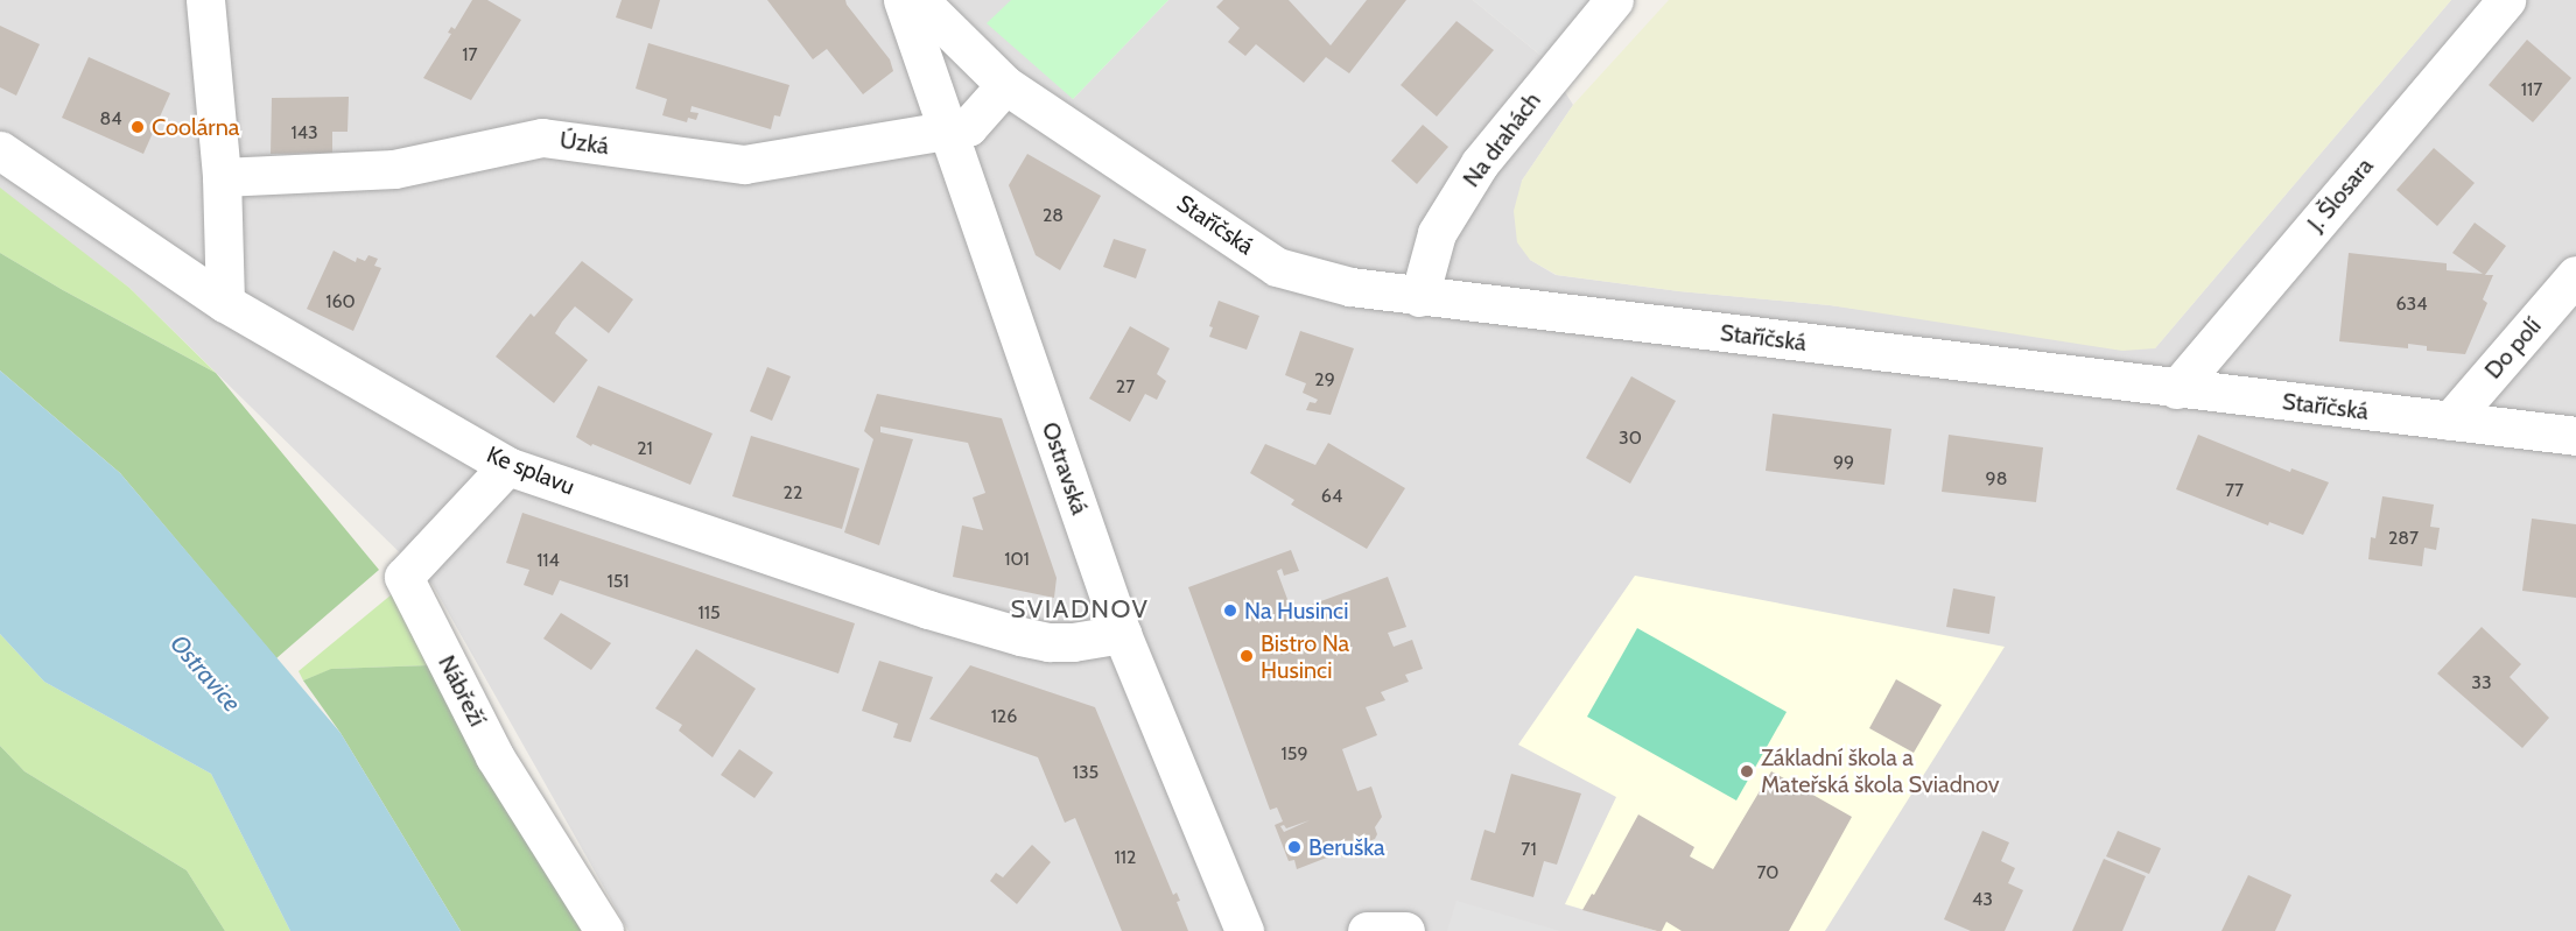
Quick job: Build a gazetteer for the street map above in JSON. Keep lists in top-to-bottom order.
{
  "streets": {
    "street": [
      "Na drahách",
      "Úzká",
      "J. Šlosara",
      "Staříčská",
      "Do polí",
      "Ostravská",
      "Ke splavu",
      "Nábřeží"
    ]
  },
  "crossings": [
    ["Na drahách", "Staříčská"],
    ["Úzká", "Ostravská"],
    ["J. Šlosara", "Staříčská"],
    ["Staříčská", "Do polí"],
    ["Ostravská", "Ke splavu"],
    ["Ke splavu", "Nábřeží"]
  ],
  "districts": ["SVIADNOV"],
  "water": ["Ostravice"],
  "places": [
    "Coolárna",
    "Na Husinci",
    "Bistro Na Husinci",
    "Základní škola a Mateřská škola Sviadnov",
    "Beruška"
  ],
  "house_numbers": [
    "17",
    "117",
    "84",
    "143",
    "28",
    "160",
    "634",
    "29",
    "27",
    "30",
    "21",
    "99",
    "98",
    "77",
    "22",
    "64",
    "287",
    "101",
    "114",
    "151",
    "115",
    "33",
    "126",
    "159",
    "135",
    "71",
    "112",
    "70",
    "43"
  ]
}
